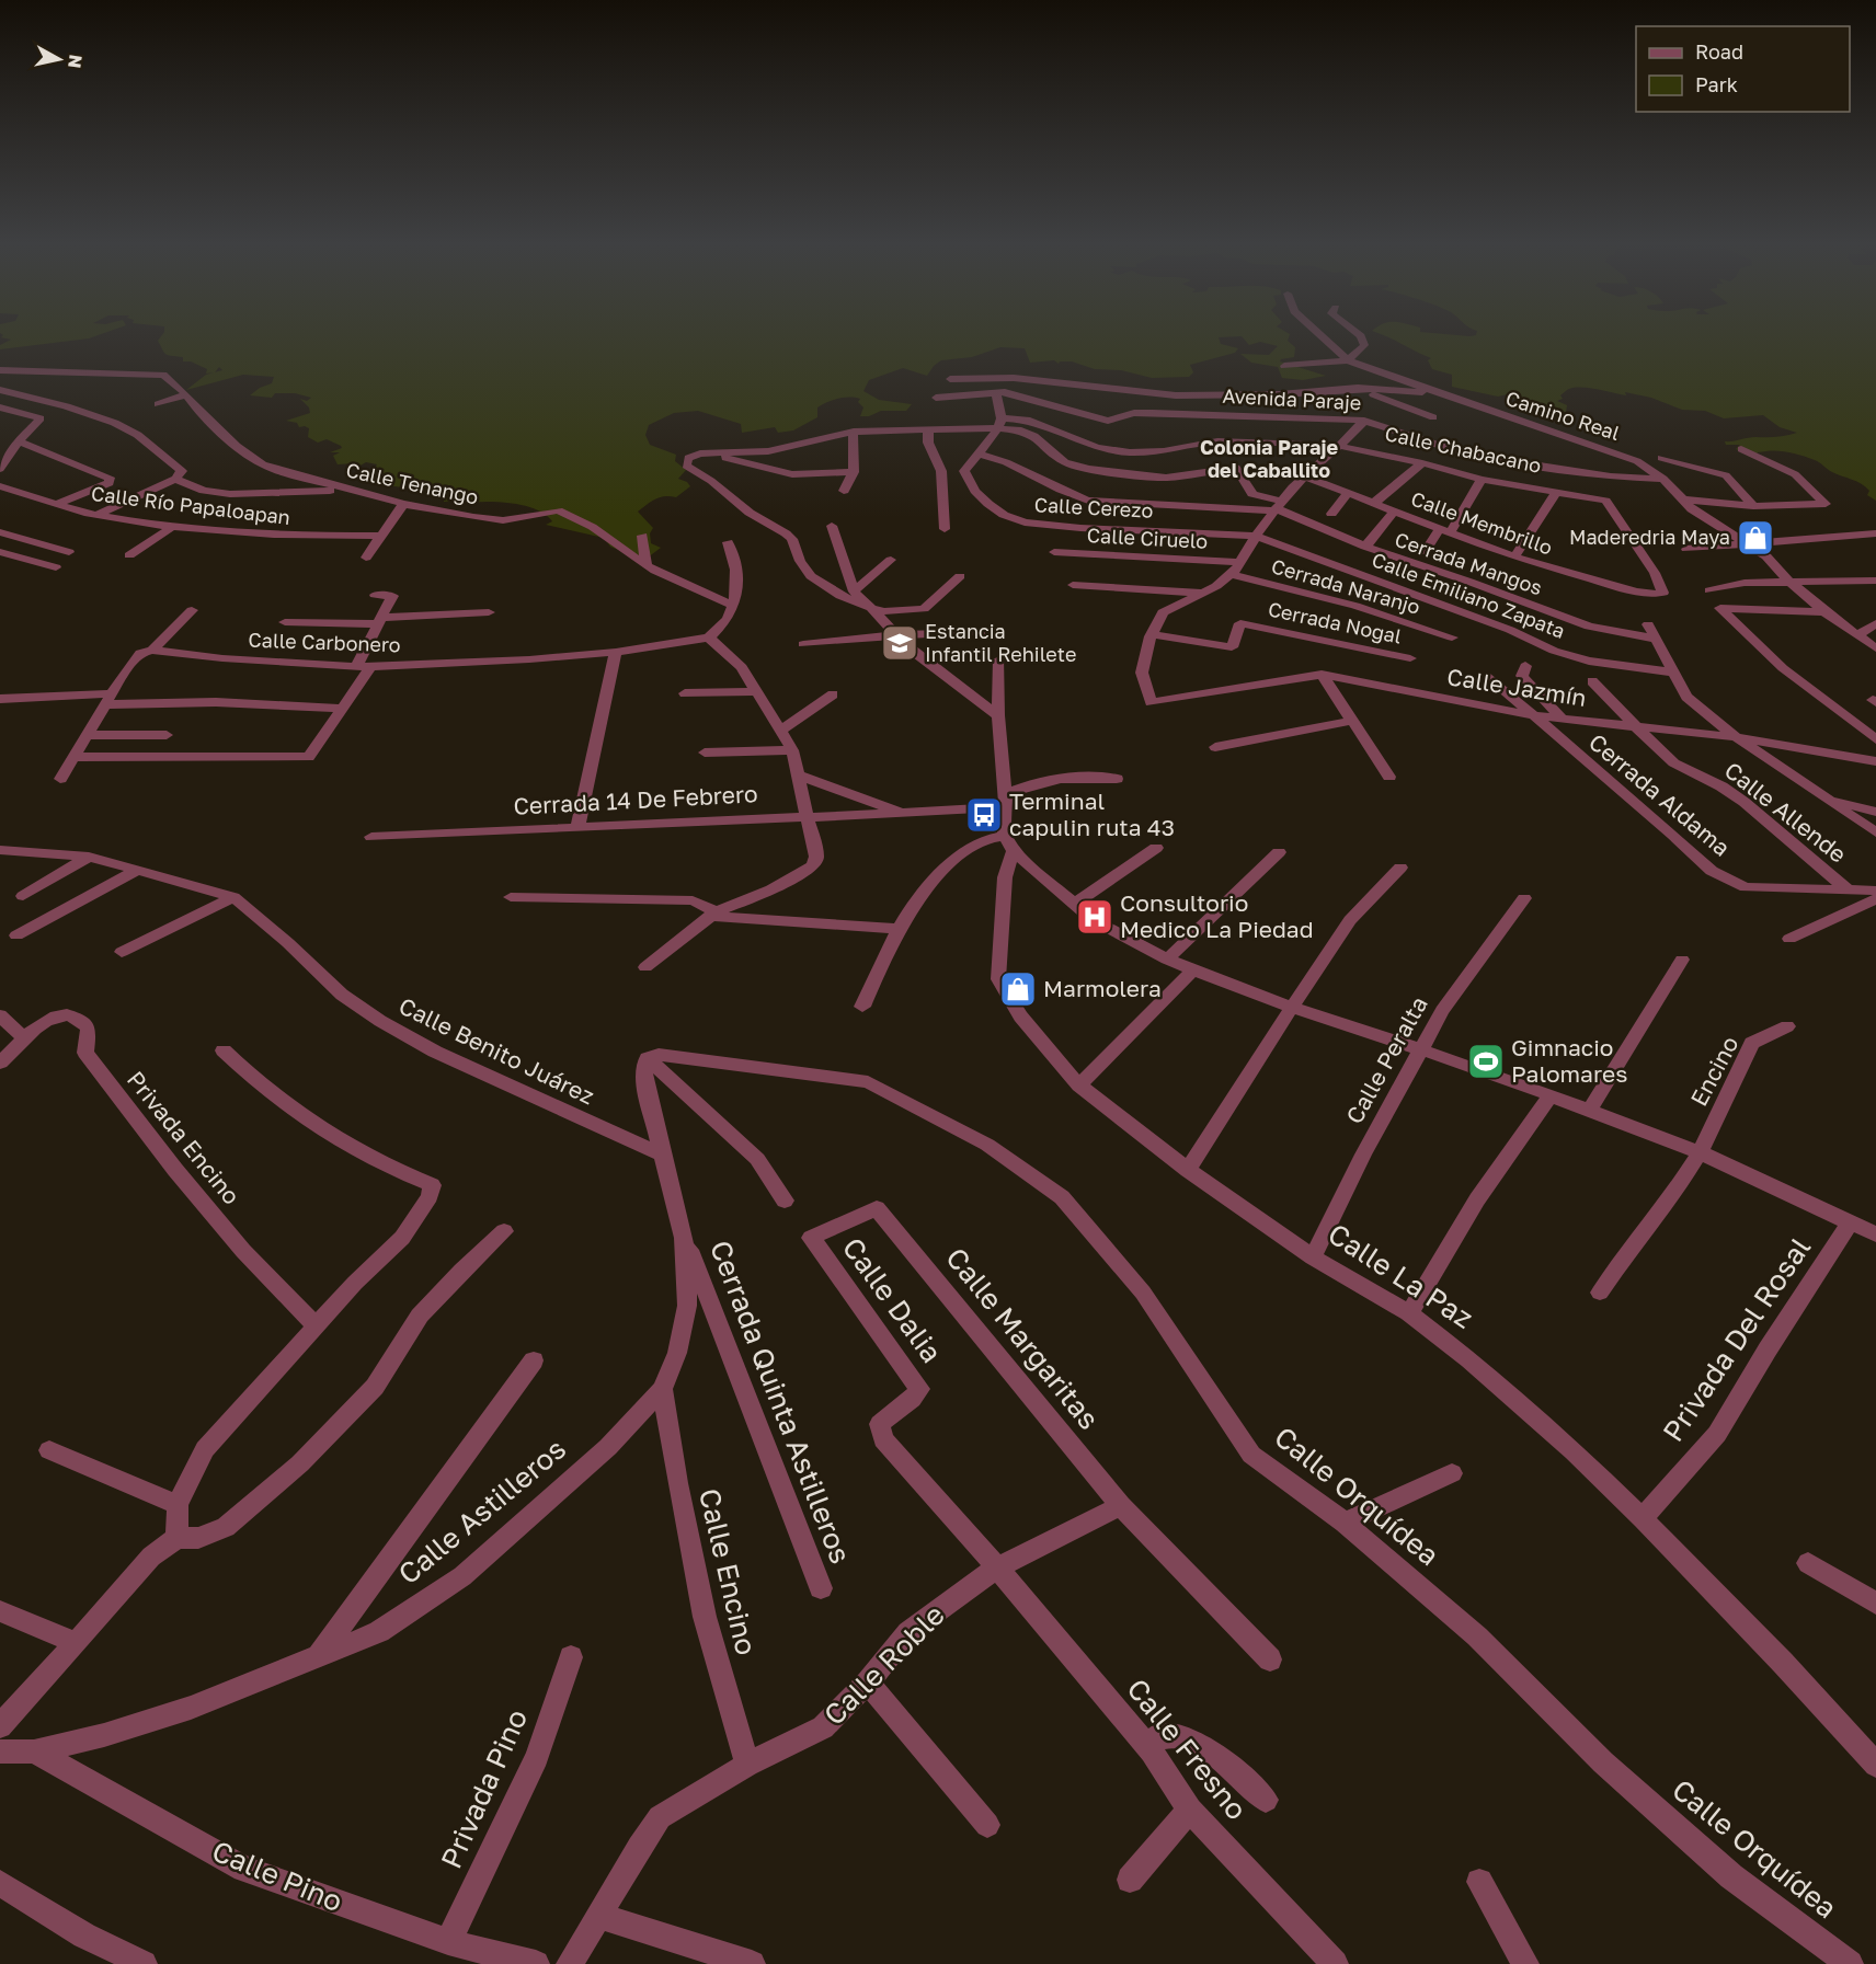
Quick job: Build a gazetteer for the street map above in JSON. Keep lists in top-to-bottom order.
{
  "streets": {
    "street": [
      "Avenida Paraje",
      "Camino Real",
      "Calle Chabacano",
      "Calle Tenango",
      "Calle Río Papaloapan",
      "Calle Cerezo",
      "Calle Membrillo",
      "Calle Ciruelo",
      "Cerrada Mangos",
      "Cerrada Naranjo",
      "Calle Emiliano Zapata",
      "Cerrada Nogal",
      "Calle Carbonero",
      "Calle Jazmín",
      "Cerrada Aldama",
      "Cerrada 14 De Febrero",
      "Calle Allende",
      "Calle Benito Juárez",
      "Calle Peralta",
      "Encino",
      "Privada Encino",
      "Calle La Paz",
      "Calle Dalia",
      "Calle Margaritas",
      "Privada Del Rosal",
      "Cerrada Quinta Astilleros",
      "Calle Orquídea",
      "Calle Astilleros",
      "Calle Encino",
      "Calle Roble",
      "Calle Fresno",
      "Privada Pino",
      "Calle Pino"
    ]
  },
  "crossings": [
    ["Avenida Paraje", "Camino Real"],
    ["Calle Chabacano", "Calle Cerezo"],
    ["Calle Chabacano", "Calle Membrillo"],
    ["Calle Cerezo", "Calle Emiliano Zapata"],
    ["Cerrada Nogal", "Calle Jazmín"],
    ["Calle Jazmín", "Cerrada Aldama"],
    ["Calle Jazmín", "Calle Allende"],
    ["Cerrada Aldama", "Calle Allende"],
    ["Cerrada 14 De Febrero", "Calle La Paz"],
    ["Calle Benito Juárez", "Calle Astilleros"],
    ["Calle Peralta", "Calle La Paz"],
    ["Calle La Paz", "Privada Del Rosal"],
    ["Calle Dalia", "Calle Margaritas"],
    ["Calle Dalia", "Calle Roble"],
    ["Calle Dalia", "Calle Fresno"],
    ["Calle Margaritas", "Calle Roble"],
    ["Cerrada Quinta Astilleros", "Calle Astilleros"],
    ["Calle Orquídea", "Calle Astilleros"],
    ["Calle Astilleros", "Calle Encino"],
    ["Calle Astilleros", "Calle Pino"],
    ["Calle Encino", "Calle Roble"],
    ["Calle Roble", "Calle Fresno"],
    ["Privada Pino", "Calle Pino"]
  ],
  "districts": ["Colonia Paraje del Caballito"],
  "places": {
    "shop": ["Maderedria Maya", "Marmolera"],
    "school or university": ["Estancia Infantil Rehilete"],
    "bus stop": ["Terminal capulin ruta 43"],
    "hospital": ["Consultorio Medico La Piedad"],
    "sports": ["Gimnacio Palomares"]
  },
  "legend": ["Road", "Park"],
  "north": "right"
}
